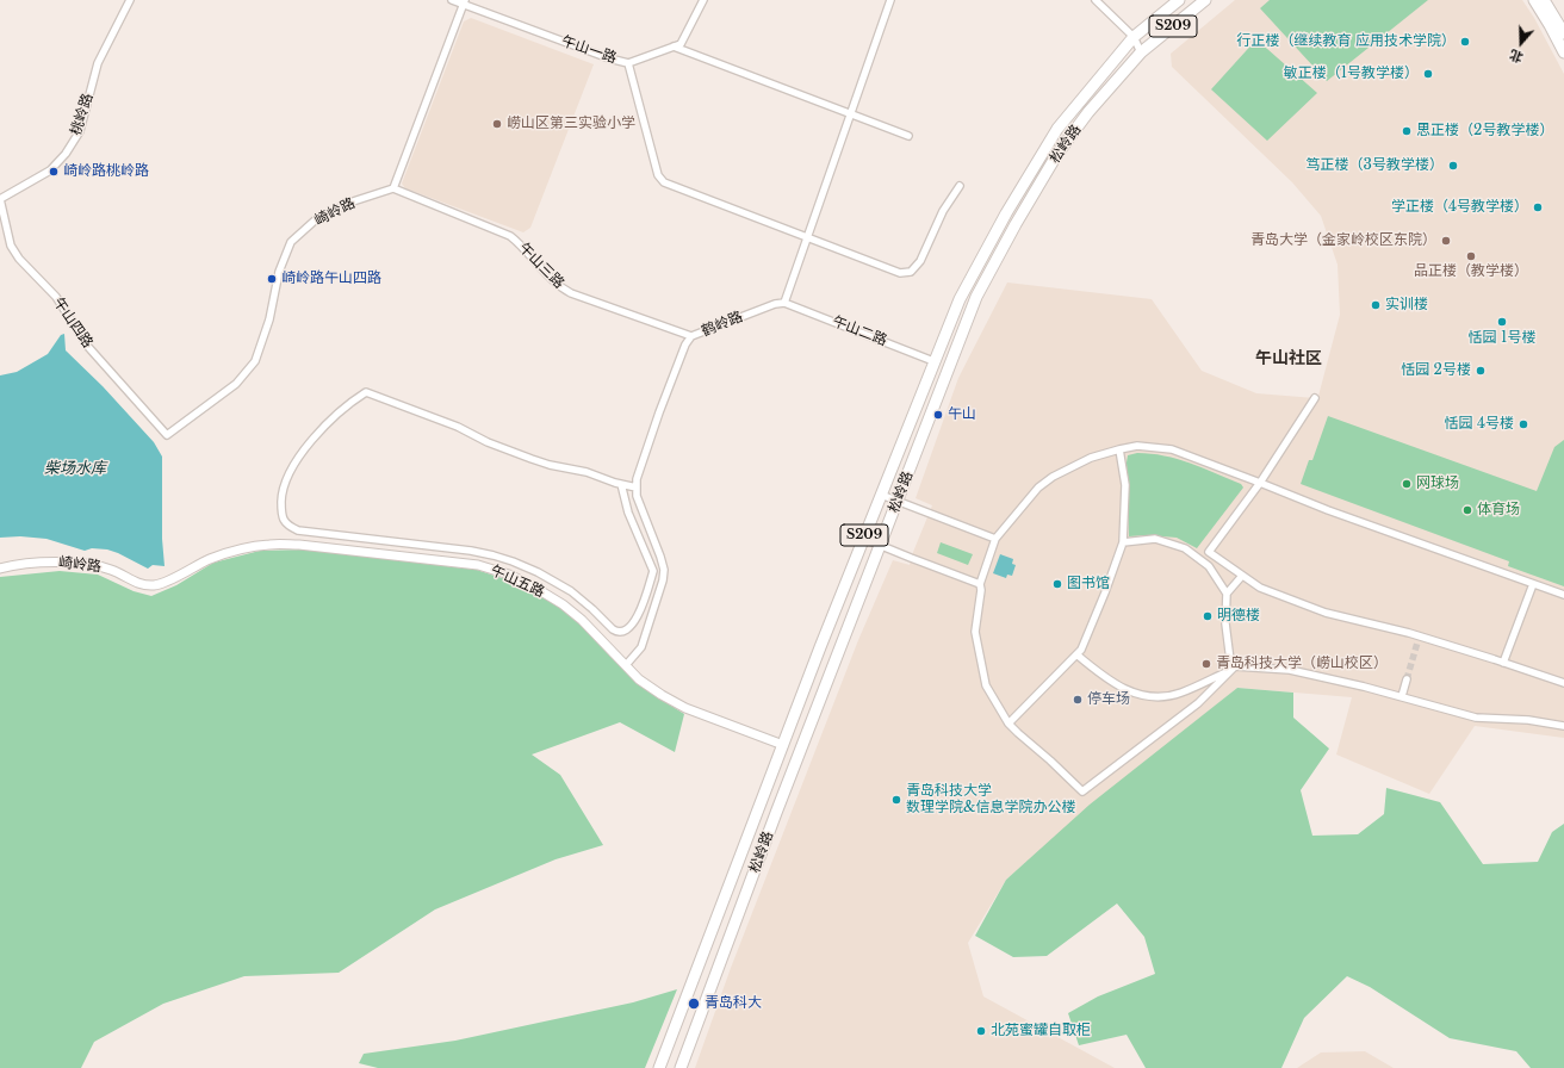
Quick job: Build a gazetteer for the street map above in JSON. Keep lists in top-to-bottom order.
{
  "streets": {
    "main road": ["S209", "松岭路"],
    "street": [
      "午山一路",
      "桃岭路",
      "崎岭路",
      "午山三路",
      "午山四路",
      "鹤岭路",
      "午山二路",
      "午山五路"
    ]
  },
  "crossings": [
    ["桃岭路", "午山四路"],
    ["松岭路", "午山二路"],
    ["松岭路", "午山五路"],
    ["崎岭路", "午山三路"],
    ["崎岭路", "午山四路"],
    ["崎岭路", "午山五路"],
    ["午山三路", "鹤岭路"],
    ["鹤岭路", "午山二路"],
    ["鹤岭路", "午山五路"]
  ],
  "districts": ["午山社区"],
  "water": ["柴场水库"],
  "places": [
    "行正楼（继续教育 应用技术学院）",
    "敏正楼（1号教学楼）",
    "崂山区第三实验小学",
    "思正楼（2号教学楼）",
    "笃正楼（3号教学楼）",
    "崎岭路桃岭路",
    "学正楼（4号教学楼）",
    "青岛大学（金家岭校区东院）",
    "品正楼（教学楼）",
    "崎岭路午山四路",
    "实训楼",
    "恬园 1号楼",
    "恬园 2号楼",
    "午山",
    "恬园 4号楼",
    "网球场",
    "体育场",
    "图书馆",
    "明德楼",
    "青岛科技大学（崂山校区）",
    "停车场",
    "青岛科技大学 数理学院&信息学院办公楼",
    "青岛科大",
    "北苑蜜罐自取柜"
  ],
  "north": "bottom"
}
